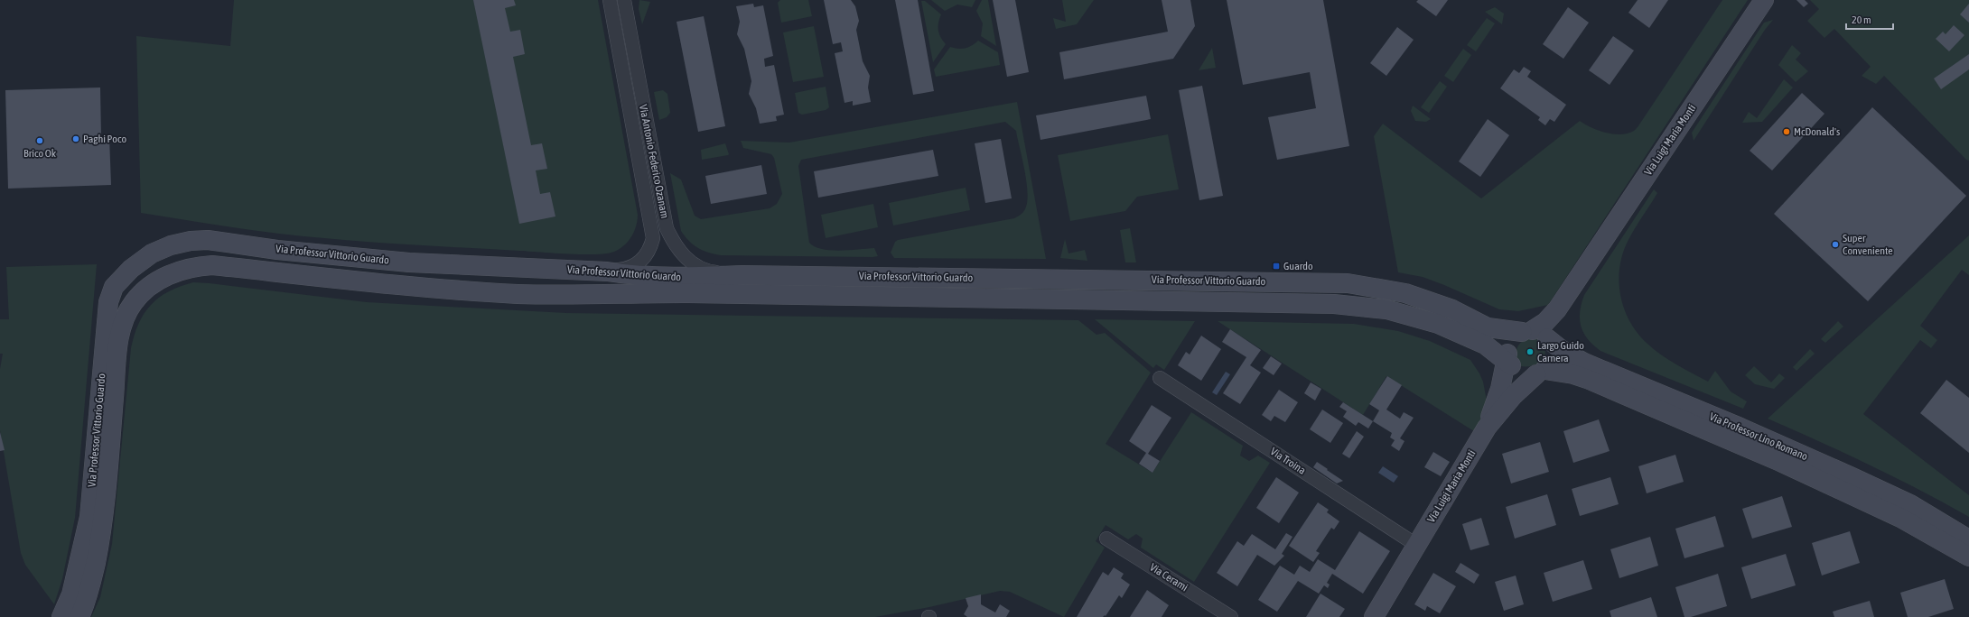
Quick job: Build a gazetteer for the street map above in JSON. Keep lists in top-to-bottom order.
{
  "streets": {
    "street": [
      "Via Luigi Maria Monti",
      "Via Antonio Federico Ozanam",
      "Via Professor Vittorio Guardo",
      "Via Professor Lino Romano",
      "Via Troina",
      "Via Cerami"
    ]
  },
  "crossings": [
    ["Via Luigi Maria Monti", "Via Professor Vittorio Guardo"],
    ["Via Luigi Maria Monti", "Via Professor Lino Romano"],
    ["Via Luigi Maria Monti", "Via Troina"],
    ["Via Antonio Federico Ozanam", "Via Professor Vittorio Guardo"],
    ["Via Professor Vittorio Guardo", "Via Professor Lino Romano"]
  ],
  "places": {
    "other": [
      "McDonald's",
      "Paghi Poco",
      "Brico Ok",
      "Super Conveniente",
      "Largo Guido Carnera"
    ],
    "transit": ["Guardo"]
  },
  "scale_bar": "20 m"
}
